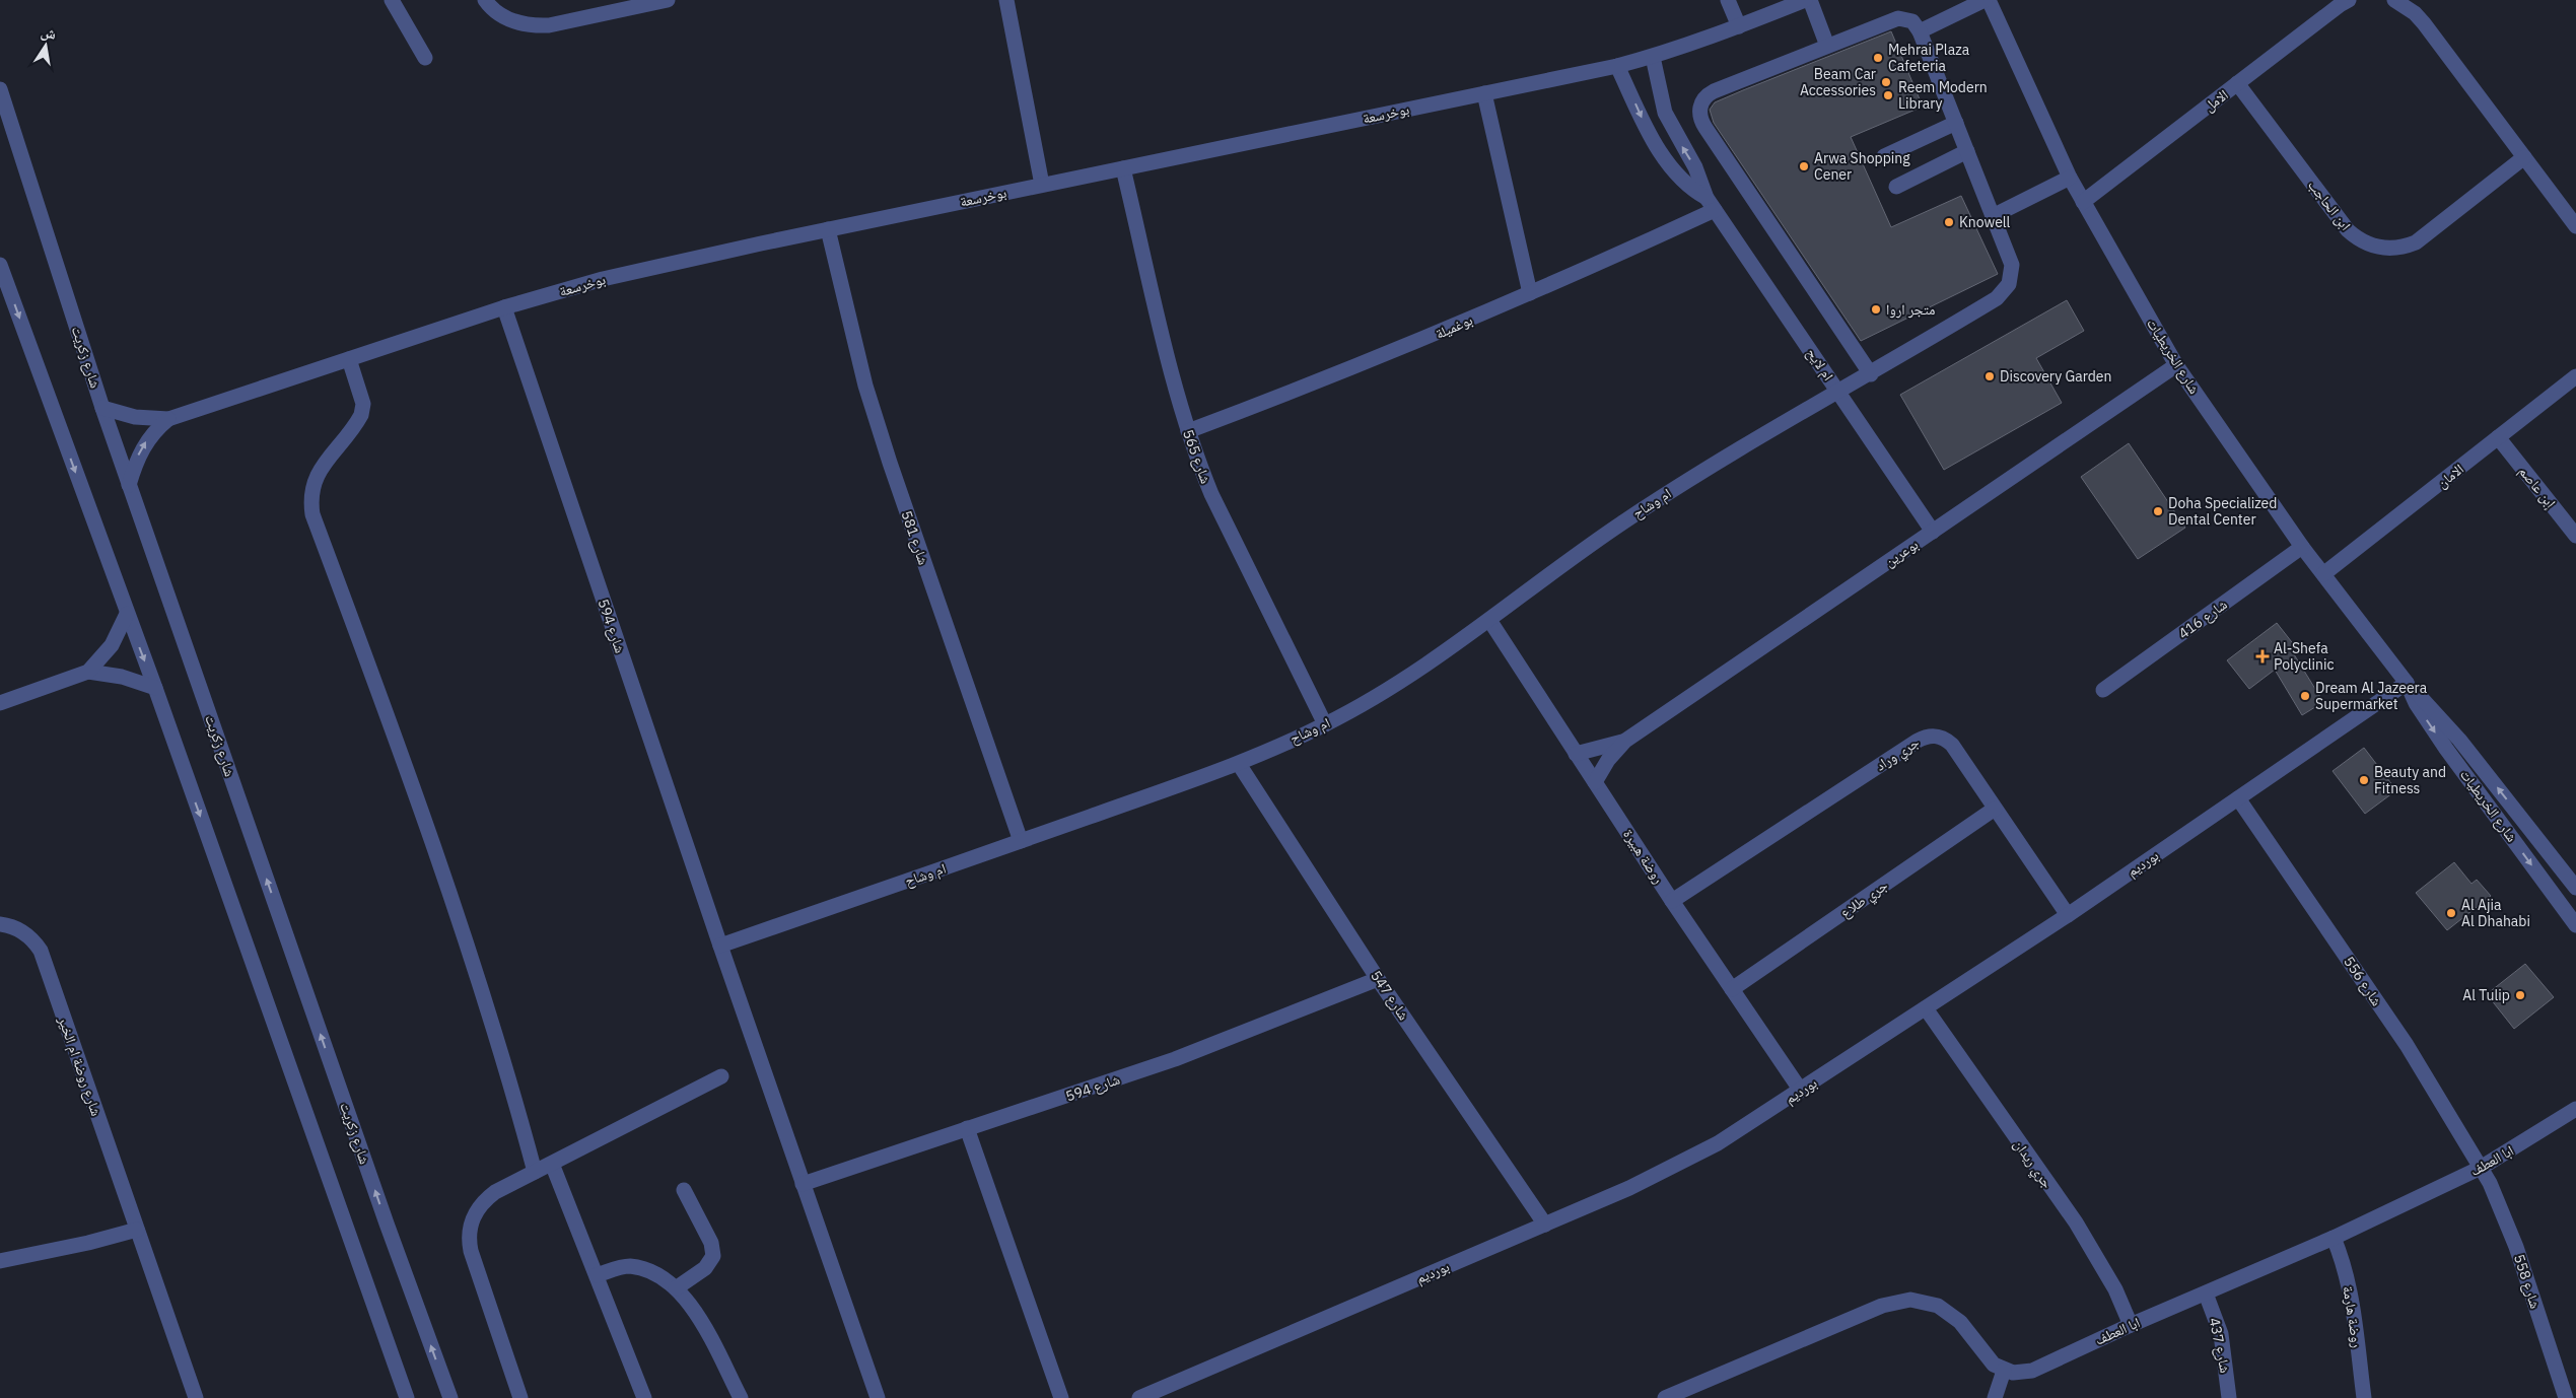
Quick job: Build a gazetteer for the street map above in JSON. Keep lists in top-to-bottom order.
{
  "streets": {
    "street": [
      "الامل",
      "بوخرسعة",
      "ابن الحاجب",
      "بوغميلة",
      "شارع الخريطيات",
      "شارع زكريت",
      "ام لايح",
      "شارع 565",
      "الامان",
      "إبن عاصم",
      "ام وشاح",
      "شارع 581",
      "بوعرين",
      "شارع 416",
      "شارع 594",
      "جري وراد",
      "روضة هبيرة",
      "بورديم",
      "جري طلاع",
      "شارع 556",
      "شارع 547",
      "شارع روضة ام الخير",
      "ابا العطف",
      "جري ريدان",
      "شارع 558",
      "روضة هارمة",
      "شارع 437"
    ]
  },
  "crossings": [
    ["الامل", "ابن الحاجب"],
    ["الامل", "شارع الخريطيات"],
    ["بوخرسعة", "شارع زكريت"],
    ["بوخرسعة", "ام لايح"],
    ["بوخرسعة", "شارع 565"],
    ["بوخرسعة", "شارع 581"],
    ["بوخرسعة", "شارع 594"],
    ["بوغميلة", "ام لايح"],
    ["بوغميلة", "شارع 565"],
    ["شارع الخريطيات", "الامان"],
    ["شارع الخريطيات", "بوعرين"],
    ["شارع الخريطيات", "شارع 416"],
    ["شارع الخريطيات", "بورديم"],
    ["ام لايح", "ام وشاح"],
    ["ام لايح", "بوعرين"],
    ["شارع 565", "ام وشاح"],
    ["الامان", "إبن عاصم"],
    ["ام وشاح", "شارع 581"],
    ["ام وشاح", "شارع 594"],
    ["ام وشاح", "روضة هبيرة"],
    ["ام وشاح", "شارع 547"],
    ["بوعرين", "روضة هبيرة"],
    ["شارع 594", "شارع 547"],
    ["جري وراد", "روضة هبيرة"],
    ["جري وراد", "بورديم"],
    ["جري وراد", "جري طلاع"],
    ["روضة هبيرة", "بورديم"],
    ["روضة هبيرة", "جري طلاع"],
    ["بورديم", "شارع 556"],
    ["بورديم", "شارع 547"],
    ["بورديم", "جري ريدان"],
    ["شارع 556", "ابا العطف"],
    ["شارع 556", "شارع 558"],
    ["ابا العطف", "جري ريدان"],
    ["ابا العطف", "شارع 558"],
    ["ابا العطف", "روضة هارمة"],
    ["ابا العطف", "شارع 437"]
  ],
  "places": {
    "other": [
      "Mehrai Plaza Cafeteria",
      "Beam Car Accessories",
      "Reem Modern Library",
      "Arwa Shopping Cener",
      "Knowell",
      "متجر اروا",
      "Discovery Garden",
      "Doha Specialized Dental Center",
      "Dream Al Jazeera Supermarket",
      "Beauty and Fitness",
      "Al Ajia Al Dhahabi",
      "Al Tulip"
    ],
    "health": ["Al-Shefa Polyclinic"]
  },
  "north": "top"
}
